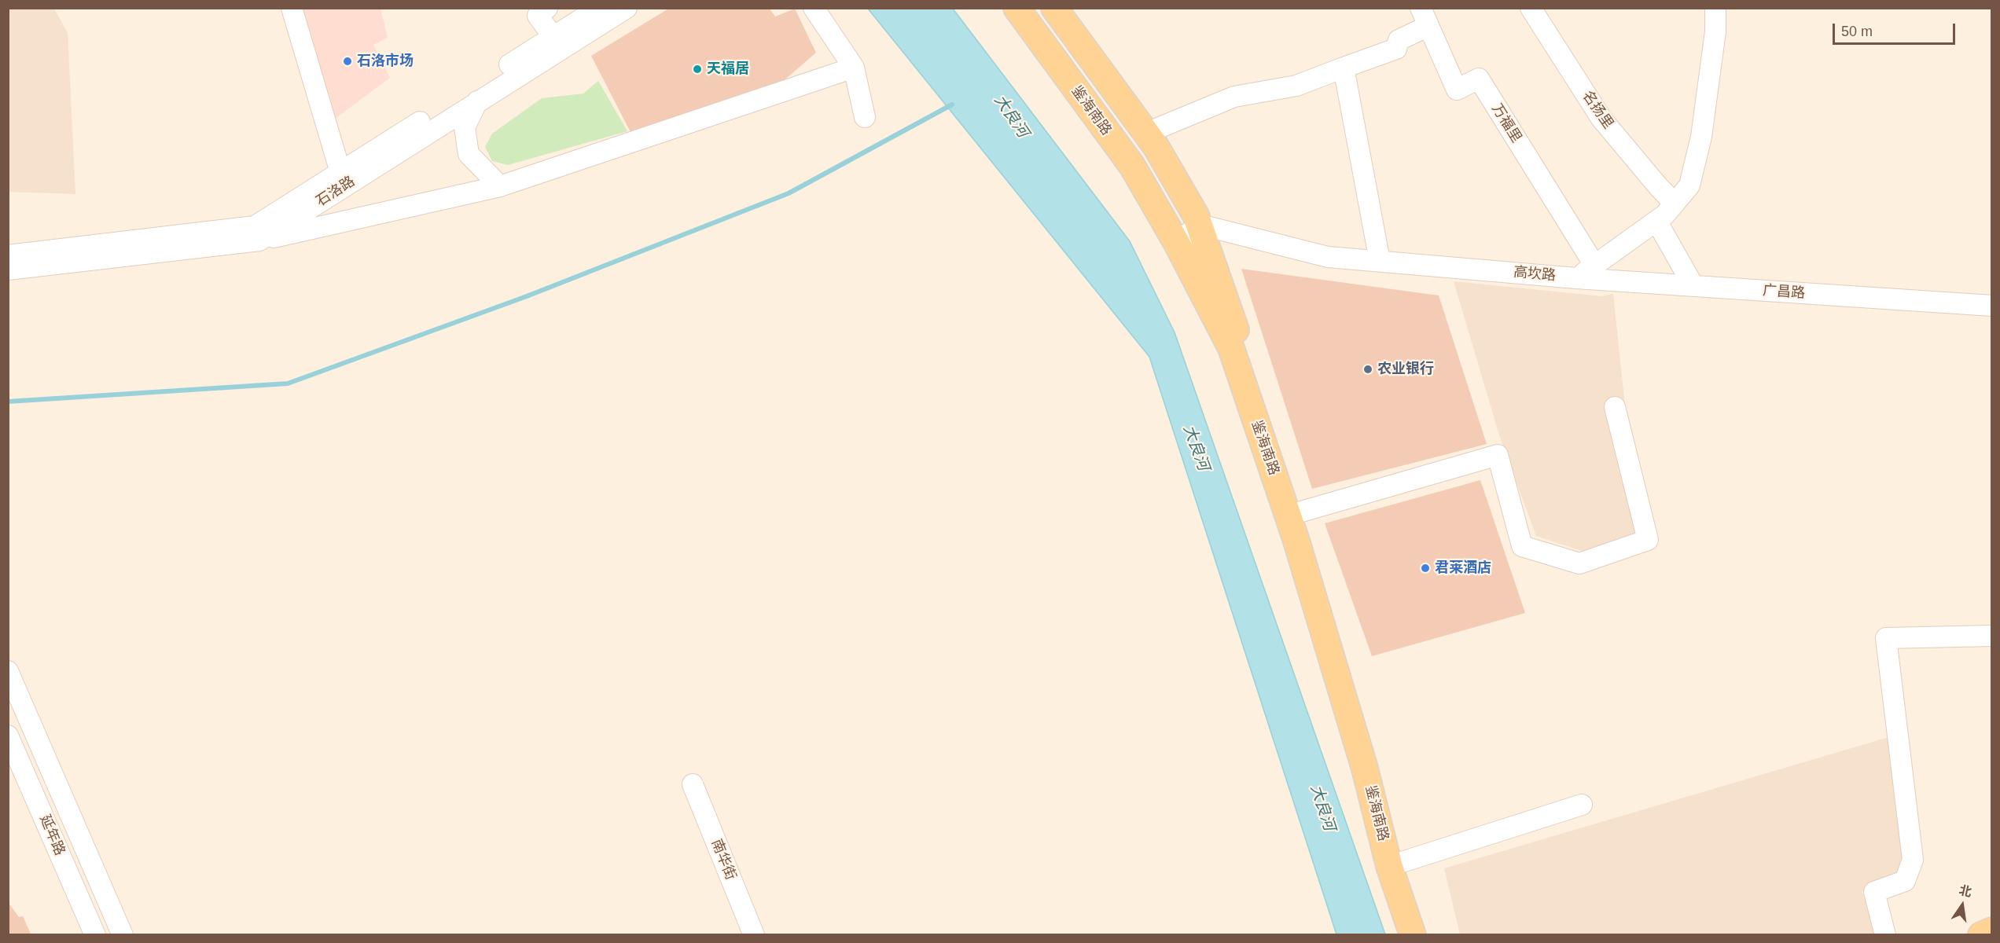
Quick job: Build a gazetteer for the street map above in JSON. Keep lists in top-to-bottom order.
{
  "streets": {
    "main road": ["鉴海南路"],
    "street": [
      "名扬里",
      "万福里",
      "石洛路",
      "高坎路",
      "广昌路",
      "延年路",
      "南华街"
    ]
  },
  "crossings": [
    ["名扬里", "高坎路"],
    ["鉴海南路", "高坎路"],
    ["万福里", "高坎路"],
    ["高坎路", "广昌路"]
  ],
  "water": ["大良河"],
  "places": [
    "石洛市场",
    "天福居",
    "农业银行",
    "君莱酒店"
  ],
  "scale_bar": "50 m",
  "north": "top"
}
